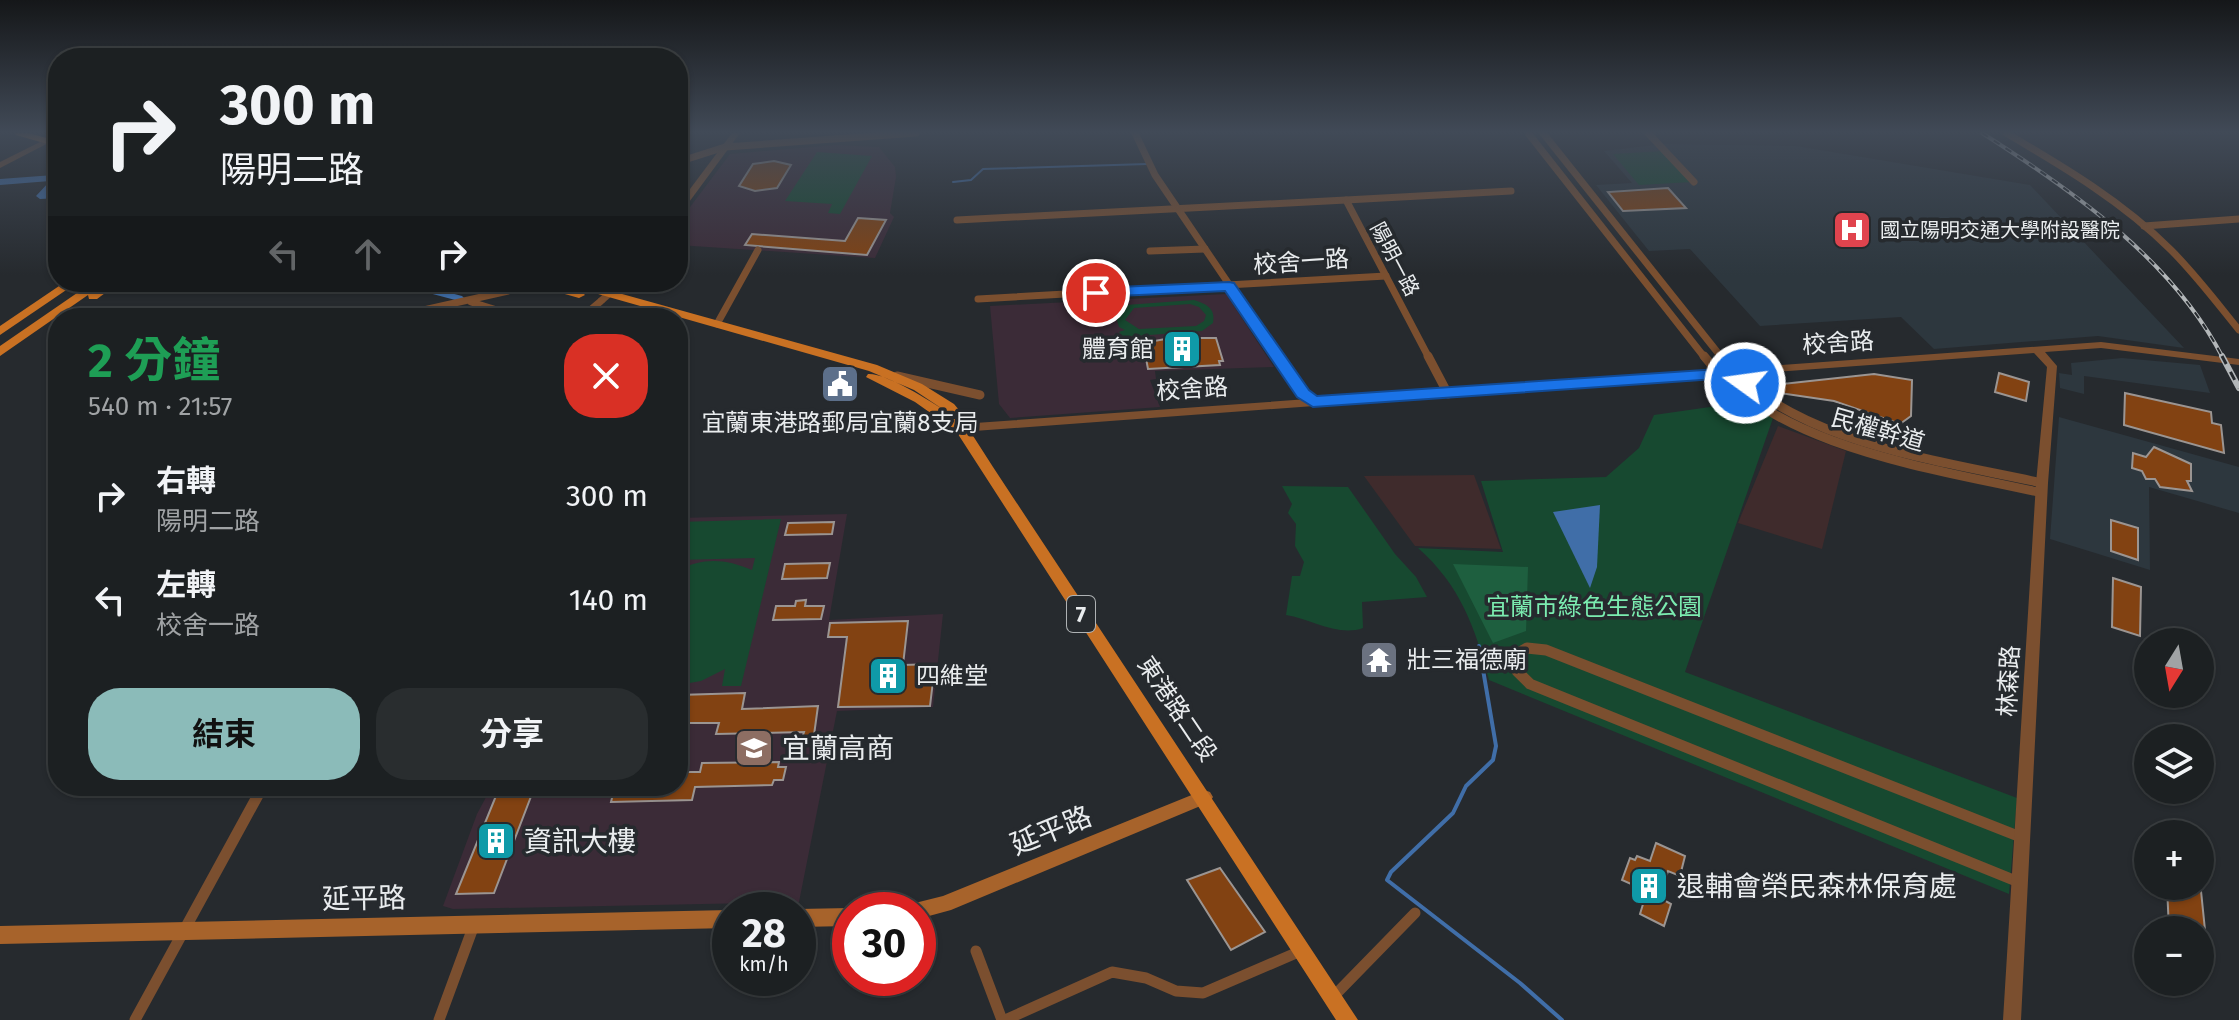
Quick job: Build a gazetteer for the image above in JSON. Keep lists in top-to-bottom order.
{
  "streets": {
    "main road": ["7", "東港路二段", "延平路"],
    "street": [
      "陽明一路",
      "校舍一路",
      "校舍路",
      "民權幹道",
      "林森路"
    ]
  },
  "crossings": [
    ["陽明一路", "校舍一路"],
    ["陽明一路", "校舍路"],
    ["校舍路", "民權幹道"],
    ["校舍路", "林森路"],
    ["校舍路", "東港路二段"],
    ["民權幹道", "林森路"],
    ["東港路二段", "延平路"]
  ],
  "parks": ["宜蘭市綠色生態公園"],
  "places": {
    "hospital": ["國立陽明交通大學附設醫院"],
    "building": [
      "體育館",
      "四維堂",
      "資訊大樓",
      "退輔會榮民森林保育處"
    ],
    "public building": ["宜蘭東港路郵局宜蘭8支局"],
    "temple": ["壯三福德廟"],
    "school or university": ["宜蘭高商"]
  },
  "north": "bottom",
  "page": {
    "turn": ["300 m", "陽明二路"],
    "heading": ["2 分鐘", "540 m · 21:57"],
    "list": [
      {
        "name": "右轉",
        "note": "陽明二路",
        "value": "300 m"
      },
      {
        "name": "左轉",
        "note": "校舍一路",
        "value": "140 m"
      }
    ],
    "map_buttons": ["+", "−"],
    "buttons": ["結束", "分享"],
    "speed": "28 km/h",
    "limit": "30"
  }
}
